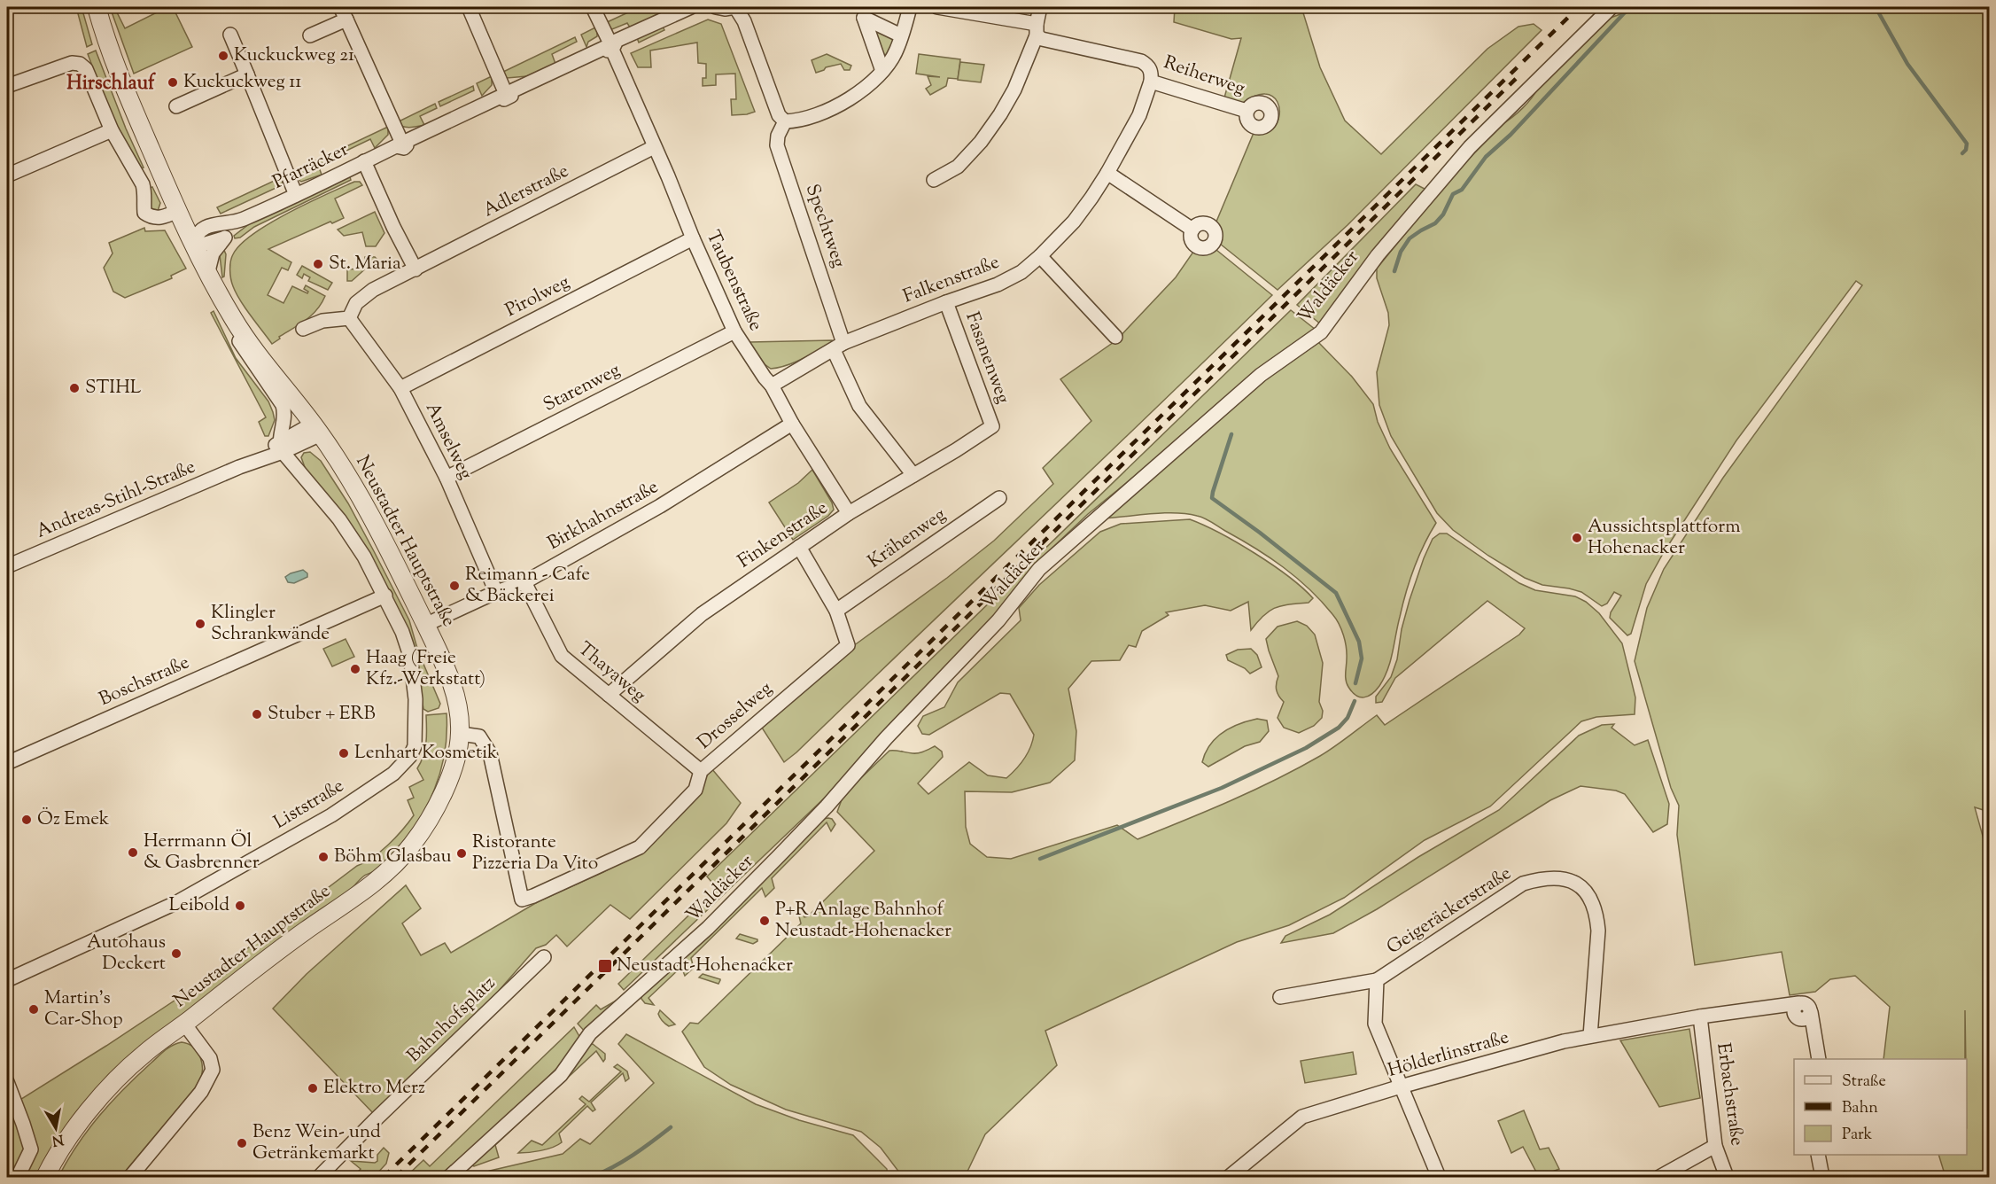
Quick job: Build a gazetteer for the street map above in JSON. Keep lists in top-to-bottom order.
{
  "streets": {
    "street": [
      "Reiherweg",
      "Pfarräcker",
      "Adlerstraße",
      "Spechtweg",
      "Falkenstraße",
      "Taubenstraße",
      "Waldäcker",
      "Pirolweg",
      "Fasanenweg",
      "Starenweg",
      "Amselweg",
      "Andreas-Stihl-Straße",
      "Birkhahnstraße",
      "Finkenstraße",
      "Krähenweg",
      "Neustadter Hauptstraße",
      "Thayaweg",
      "Boschstraße",
      "Drosselweg",
      "Liststraße",
      "Geigeräckerstraße",
      "Bahnhofsplatz",
      "Hölderlinstraße",
      "Erbachstraße"
    ]
  },
  "crossings": [
    ["Reiherweg", "Falkenstraße"],
    ["Pfarräcker", "Taubenstraße"],
    ["Pfarräcker", "Neustadter Hauptstraße"],
    ["Adlerstraße", "Taubenstraße"],
    ["Adlerstraße", "Amselweg"],
    ["Spechtweg", "Falkenstraße"],
    ["Spechtweg", "Finkenstraße"],
    ["Falkenstraße", "Taubenstraße"],
    ["Falkenstraße", "Fasanenweg"],
    ["Taubenstraße", "Pirolweg"],
    ["Taubenstraße", "Starenweg"],
    ["Taubenstraße", "Birkhahnstraße"],
    ["Taubenstraße", "Finkenstraße"],
    ["Pirolweg", "Amselweg"],
    ["Fasanenweg", "Finkenstraße"],
    ["Starenweg", "Amselweg"],
    ["Amselweg", "Birkhahnstraße"],
    ["Andreas-Stihl-Straße", "Neustadter Hauptstraße"],
    ["Andreas-Stihl-Straße", "Liststraße"],
    ["Birkhahnstraße", "Neustadter Hauptstraße"],
    ["Birkhahnstraße", "Thayaweg"],
    ["Finkenstraße", "Thayaweg"],
    ["Krähenweg", "Drosselweg"],
    ["Neustadter Hauptstraße", "Drosselweg"],
    ["Neustadter Hauptstraße", "Liststraße"],
    ["Thayaweg", "Drosselweg"],
    ["Boschstraße", "Liststraße"],
    ["Geigeräckerstraße", "Hölderlinstraße"],
    ["Hölderlinstraße", "Erbachstraße"]
  ],
  "districts": ["Hirschlauf"],
  "places": {
    "other": [
      "Kuckuckweg 21",
      "Kuckuckweg 11",
      "St. Maria",
      "STIHL",
      "Aussichtsplattform Hohenacker",
      "Reimann - Cafe & Bäckerei",
      "Klingler Schrankwände",
      "Haag (Freie Kfz.-Werkstatt)",
      "Stuber + ERB",
      "Lenhart Kosmetik",
      "Öz Emek",
      "Herrmann Öl & Gasbrenner",
      "Ristorante Pizzeria Da Vito",
      "Böhm Glasbau",
      "Leibold",
      "P+R Anlage Bahnhof Neustadt-Hohenacker",
      "Autohaus Deckert",
      "Martin's Car-Shop",
      "Elektro Merz",
      "Benz Wein- und Getränkemarkt"
    ],
    "transit": ["Neustadt-Hohenacker"]
  },
  "legend": ["Straße", "Bahn", "Park"],
  "north": "bottom"
}
